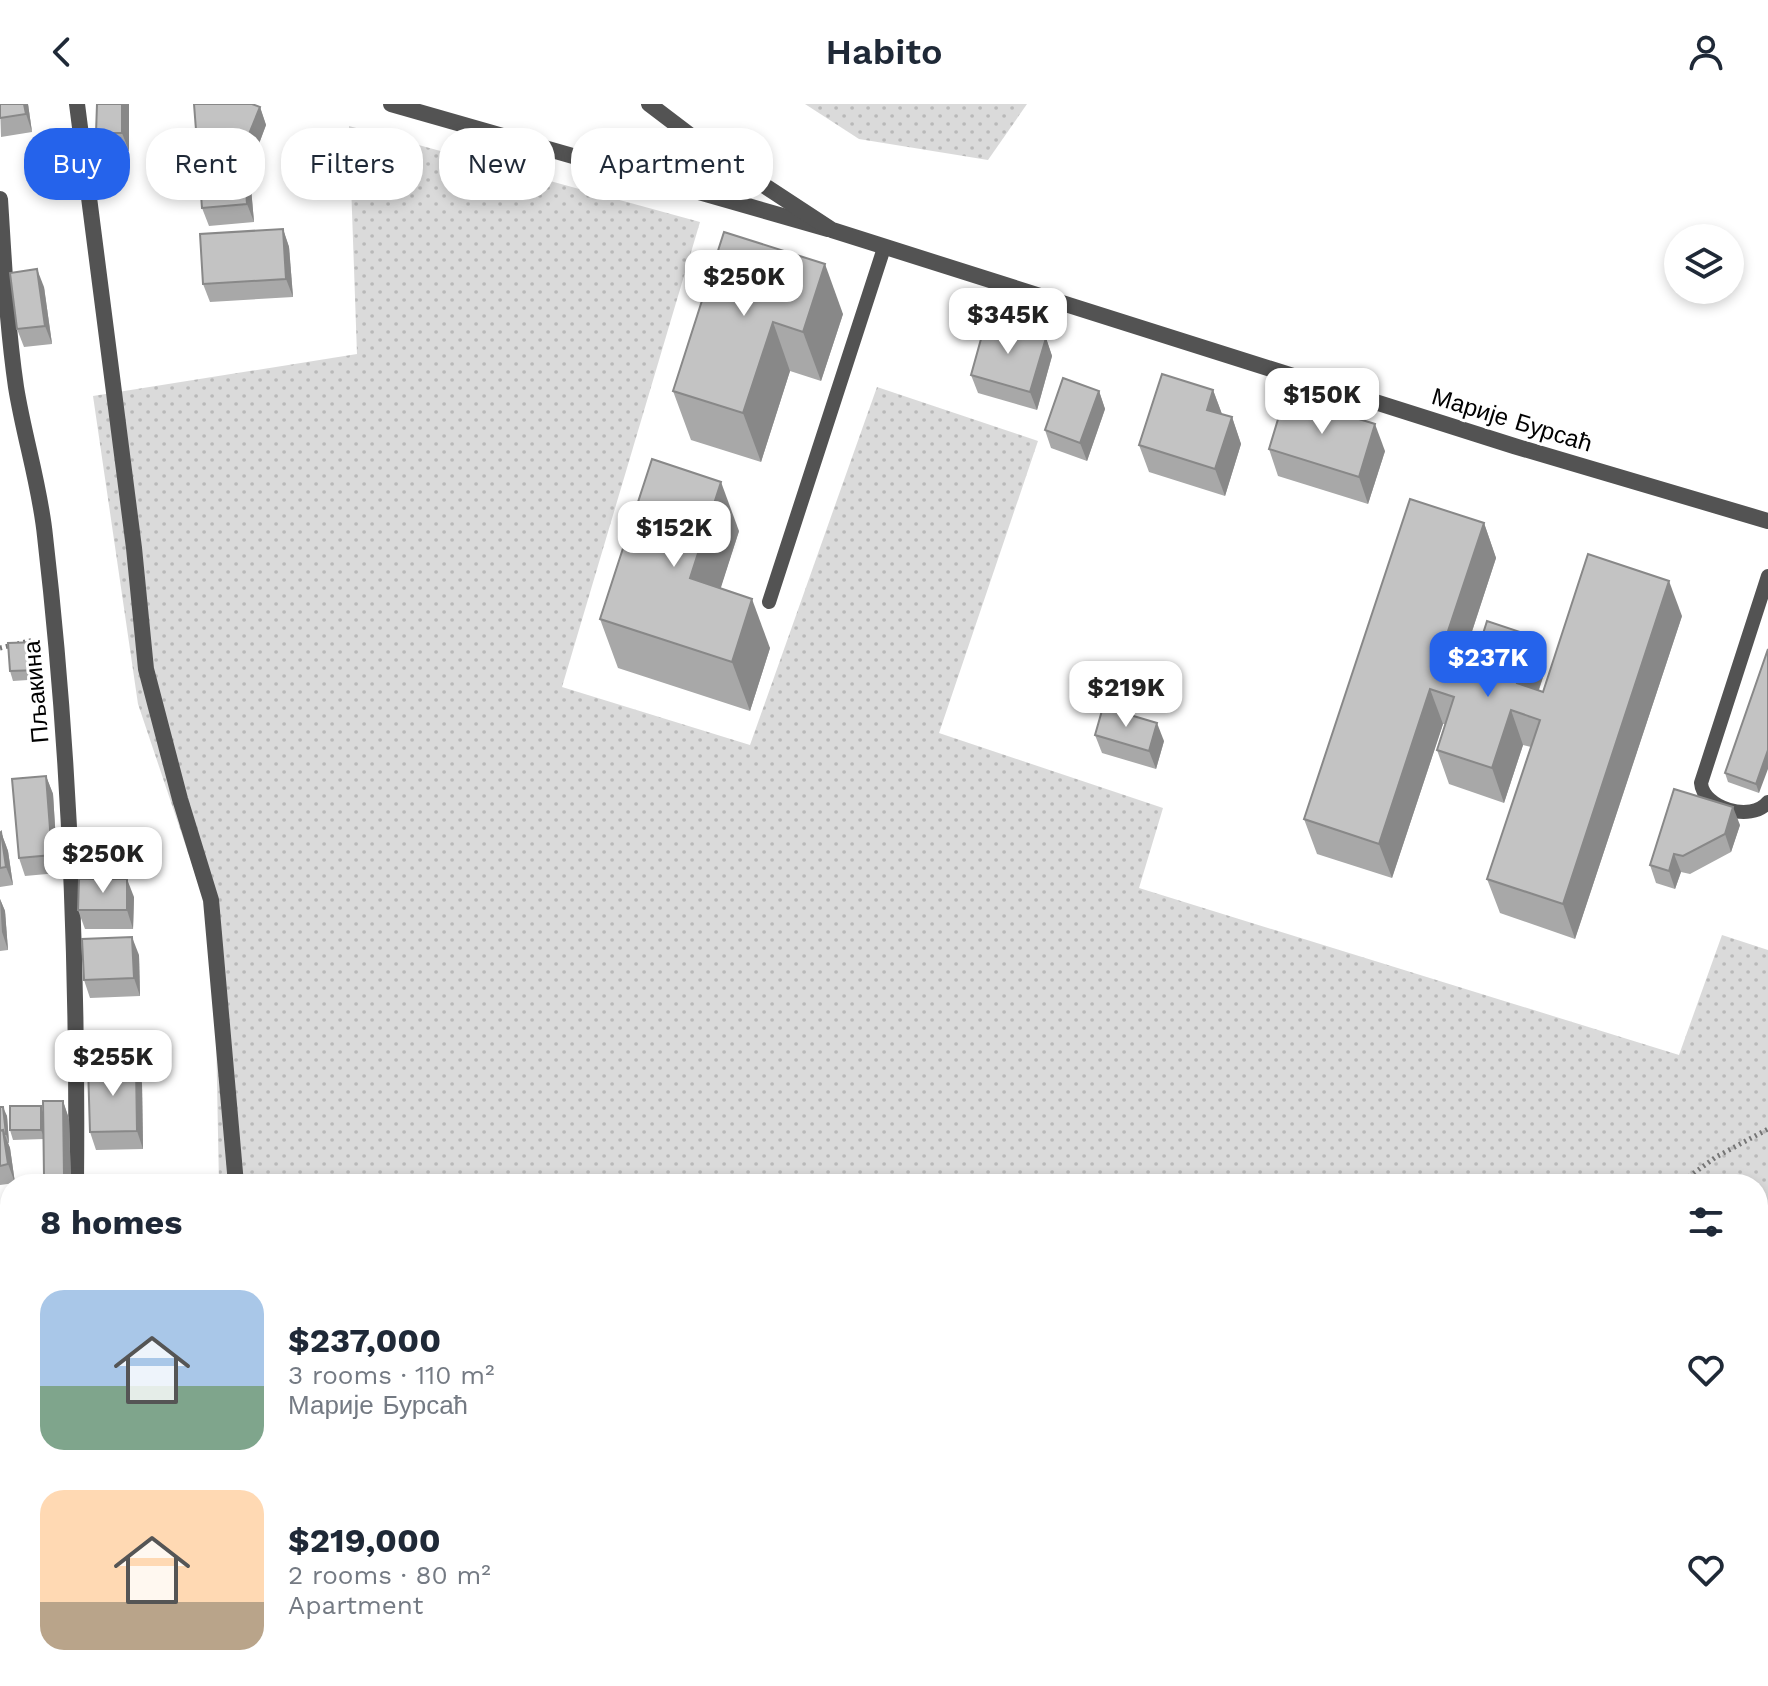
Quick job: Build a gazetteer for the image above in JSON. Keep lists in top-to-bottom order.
{
  "streets": {
    "street": ["Марије Бурсаћ", "Пљакина"]
  },
  "page": {
    "header": "Habito",
    "chip": [
      "Buy",
      "Rent",
      "Filters",
      "New",
      "Apartment"
    ],
    "price": [
      "$250K",
      "$345K",
      "$150K",
      "$152K",
      "$237K",
      "$219K",
      "$250K",
      "$255K"
    ],
    "heading": "8 homes",
    "list": [
      {
        "name": "$237,000",
        "note": "3 rooms · 110 m² · Марије Бурсаћ"
      },
      {
        "name": "$219,000",
        "note": "2 rooms · 80 m² · Apartment"
      }
    ]
  }
}
